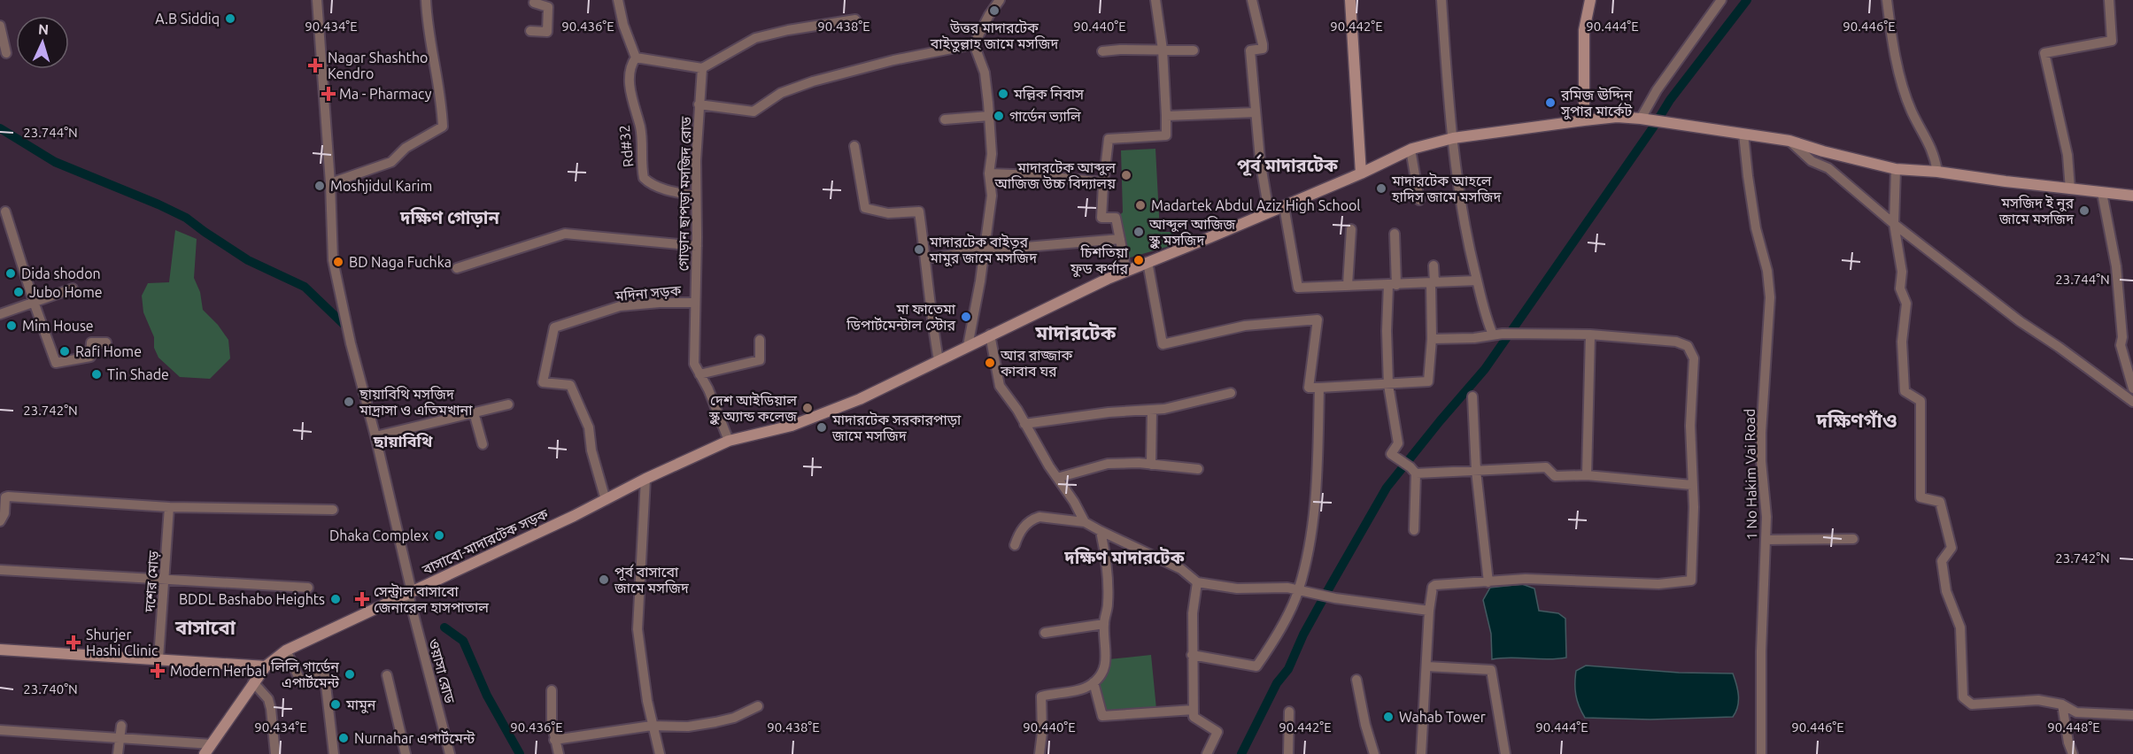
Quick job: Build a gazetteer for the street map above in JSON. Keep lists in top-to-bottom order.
{
  "streets": {
    "street": [
      "Rd#32",
      "গোড়ান ছাপড়া মসজিদ রোড",
      "মদিনা সড়ক",
      "1 No Hakim Vai Road",
      "বাসাবো-মাদারটেক সড়ক",
      "দশের মোড়",
      "ওয়াসা রোড"
    ]
  },
  "crossings": [
    ["Rd#32", "গোড়ান ছাপড়া মসজিদ রোড"],
    ["গোড়ান ছাপড়া মসজিদ রোড", "মদিনা সড়ক"],
    ["গোড়ান ছাপড়া মসজিদ রোড", "বাসাবো-মাদারটেক সড়ক"],
    ["মদিনা সড়ক", "বাসাবো-মাদারটেক সড়ক"],
    ["1 No Hakim Vai Road", "বাসাবো-মাদারটেক সড়ক"],
    ["বাসাবো-মাদারটেক সড়ক", "ওয়াসা রোড"]
  ],
  "districts": [
    "পূর্ব মাদারটেক",
    "দক্ষিণ গোড়ান",
    "মাদারটেক",
    "দক্ষিণগাঁও",
    "ছায়াবিথি",
    "দক্ষিণ মাদারটেক",
    "বাসাবো"
  ],
  "places": {
    "other": [
      "উত্তর মাদারটেক বাইতুল্লাহ জামে মসজিদ",
      "A.B Siddiq",
      "মল্লিক নিবাস",
      "রমিজ ঊদ্দিন সুপার মার্কেট",
      "গার্ডেন ভ্যালি",
      "মাদারটেক আব্দুল আজিজ উচ্চ বিদ্যালয়",
      "Moshjidul Karim",
      "মাদারটেক আহলে হাদিস জামে মসজিদ",
      "Madartek Abdul Aziz High School",
      "মসজিদ ই নুর জামে মসজিদ",
      "আব্দুল আজিজ স্কুল মসজিদ",
      "মাদারটেক বাইতুর মামুর জামে মসজিদ",
      "চিশতিয়া ফুড কর্ণার",
      "BD Naga Fuchka",
      "Dida shodon",
      "Jubo Home",
      "মা ফাতেমা ডিপার্টমেন্টাল স্টোর",
      "Mim House",
      "Rafi Home",
      "আর রাজ্জাক কাবাব ঘর",
      "Tin Shade",
      "ছায়াবিথি মসজিদ মাদ্রাসা ও এতিমখানা",
      "দেশ আইডিয়াল স্কুল অ্যান্ড কলেজ",
      "মাদারটেক সরকারপাড়া জামে মসজিদ",
      "Dhaka Complex",
      "পূর্ব বাসাবো জামে মসজিদ",
      "BDDL Bashabo Heights",
      "লিলি গার্ডেন এপার্টমেন্ট",
      "মামুন",
      "Wahab Tower",
      "Nurnahar এপার্টমেন্ট"
    ],
    "health": [
      "Nagar Shashtho Kendro",
      "Ma - Pharmacy",
      "সেন্ট্রাল বাসাবো জেনারেল হাসপাতাল",
      "Shurjer Hashi Clinic",
      "Modern Herbal"
    ]
  },
  "north": "top",
  "coordinates": [
    "90.434°E",
    "90.436°E",
    "90.438°E",
    "90.440°E",
    "90.442°E",
    "90.444°E",
    "90.446°E",
    "23.744°N",
    "23.742°N",
    "23.740°N",
    "90.448°E"
  ]
}
